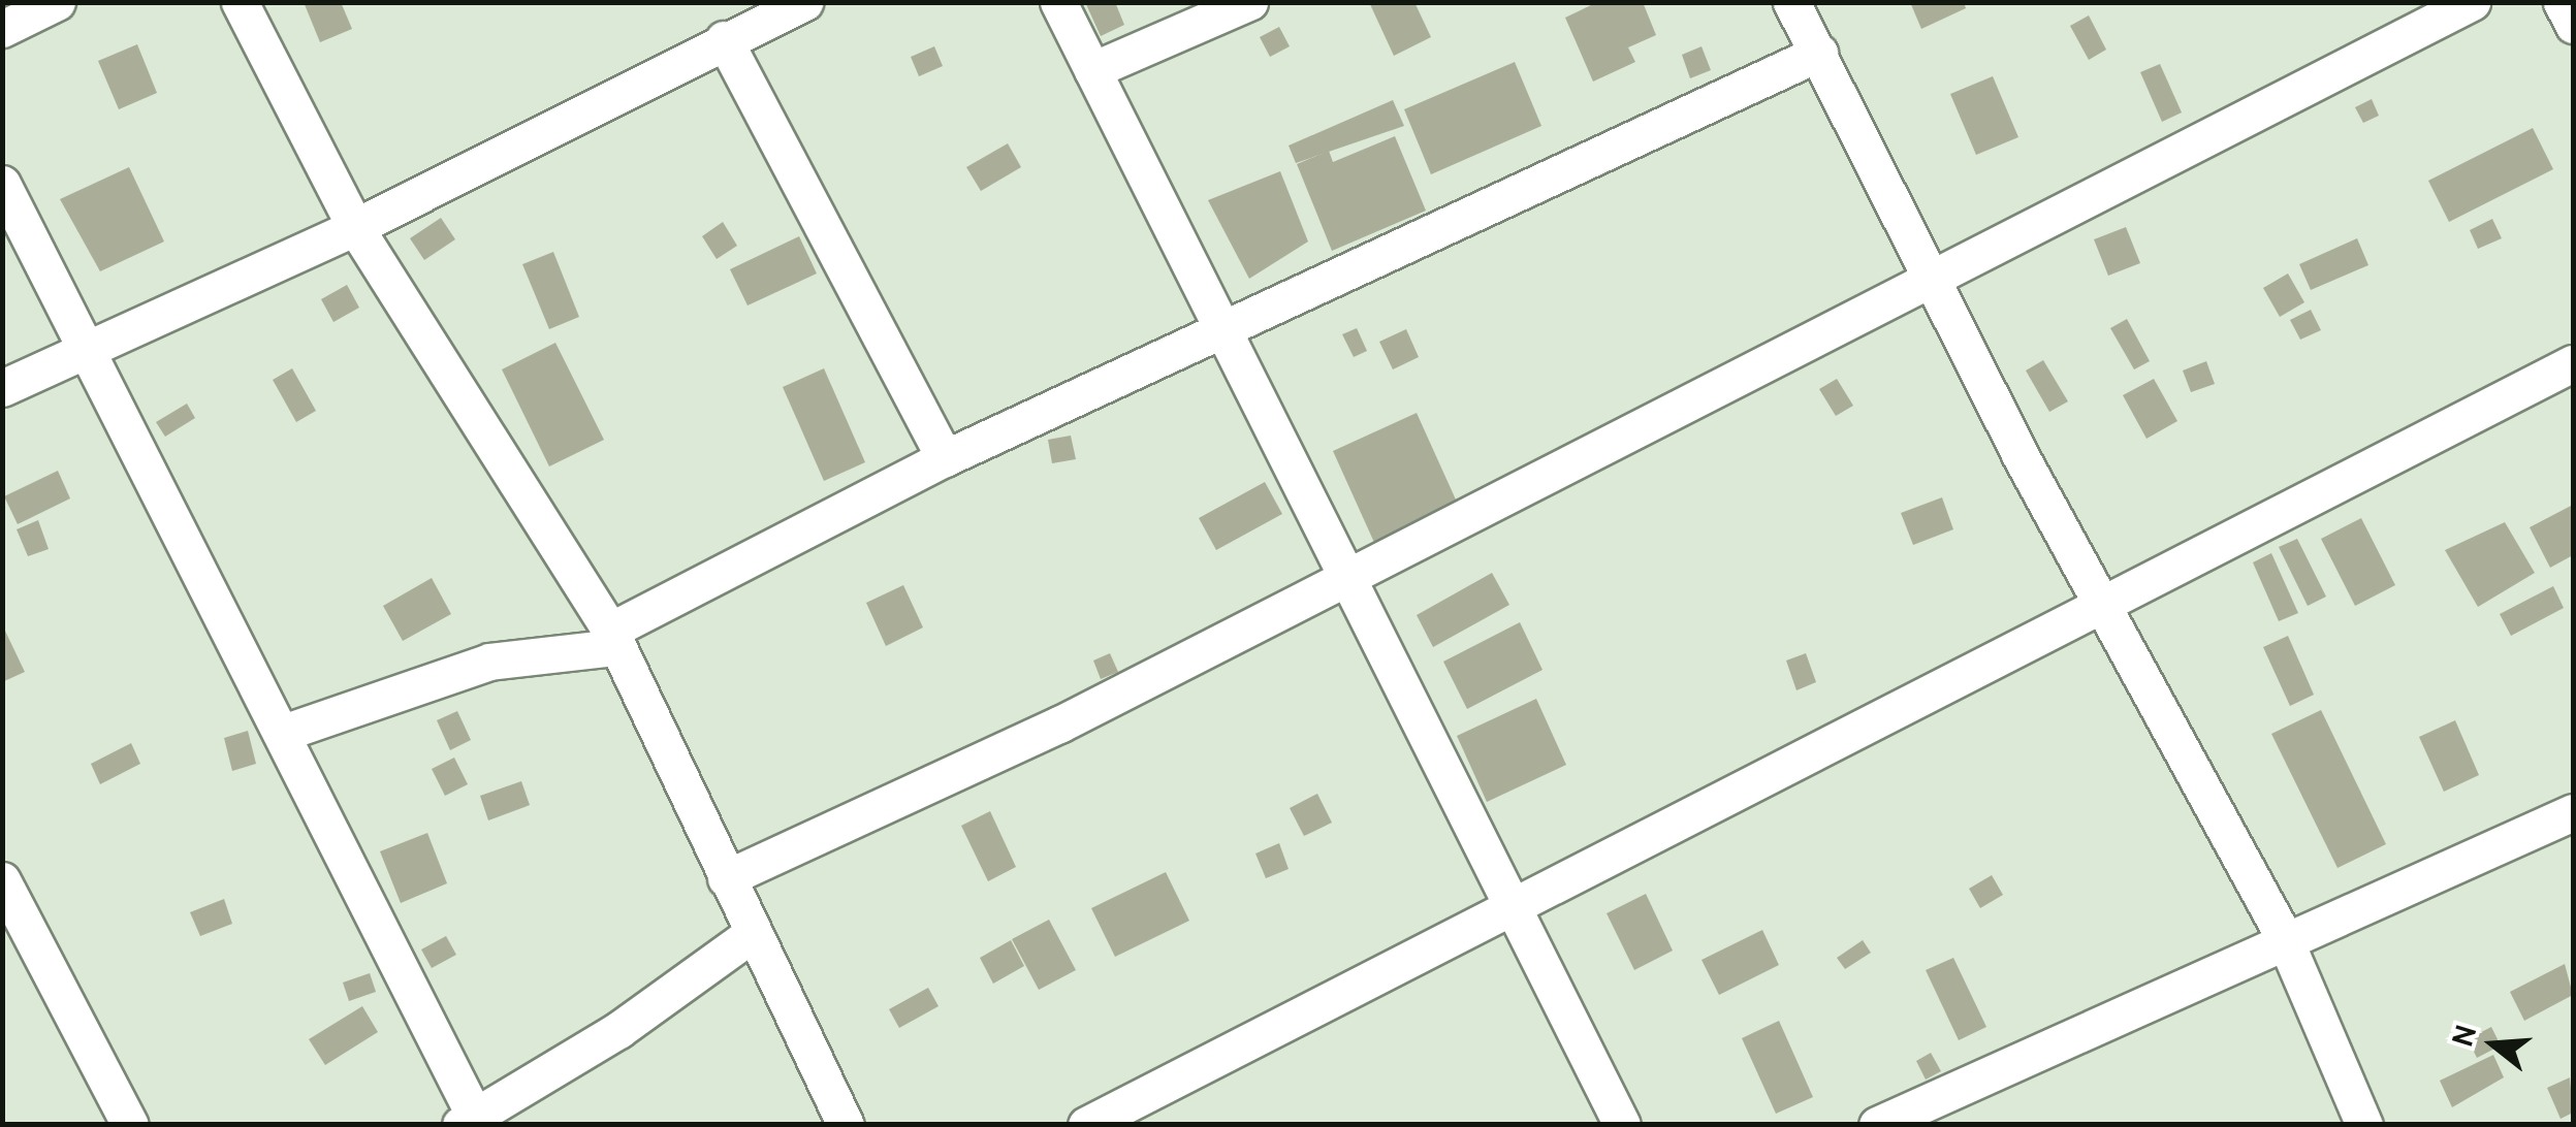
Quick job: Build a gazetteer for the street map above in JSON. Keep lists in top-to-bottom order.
{
  "north": "left"
}
